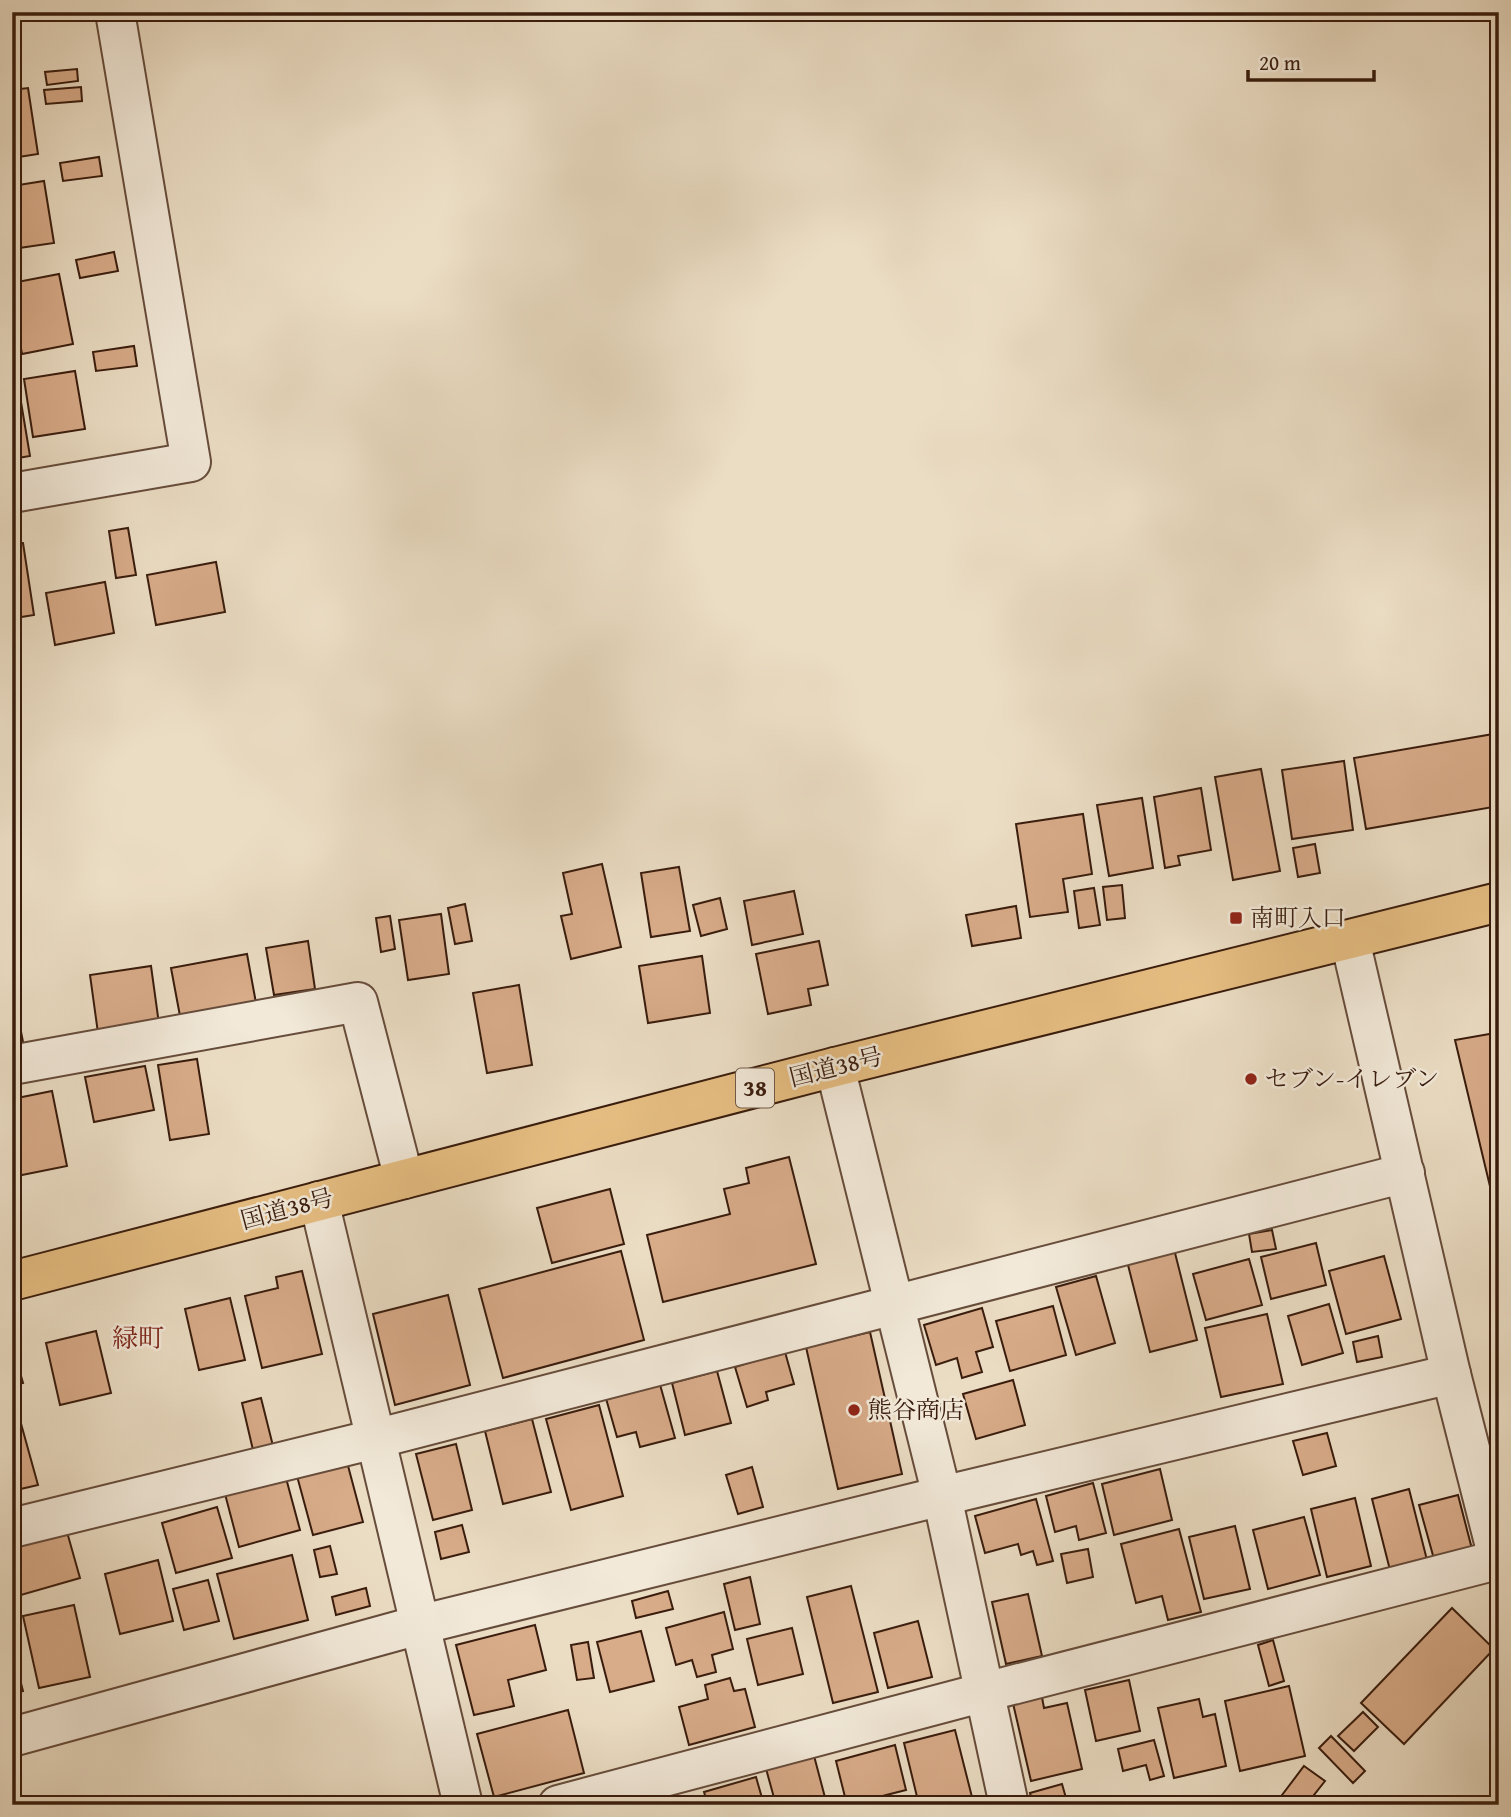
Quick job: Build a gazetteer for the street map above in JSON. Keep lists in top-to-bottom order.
{
  "streets": {
    "highway": ["国道38号", "38"]
  },
  "districts": ["緑町"],
  "places": {
    "transit": ["南町入口"],
    "other": ["セブン-イレブン", "熊谷商店"]
  },
  "scale_bar": "20 m"
}
